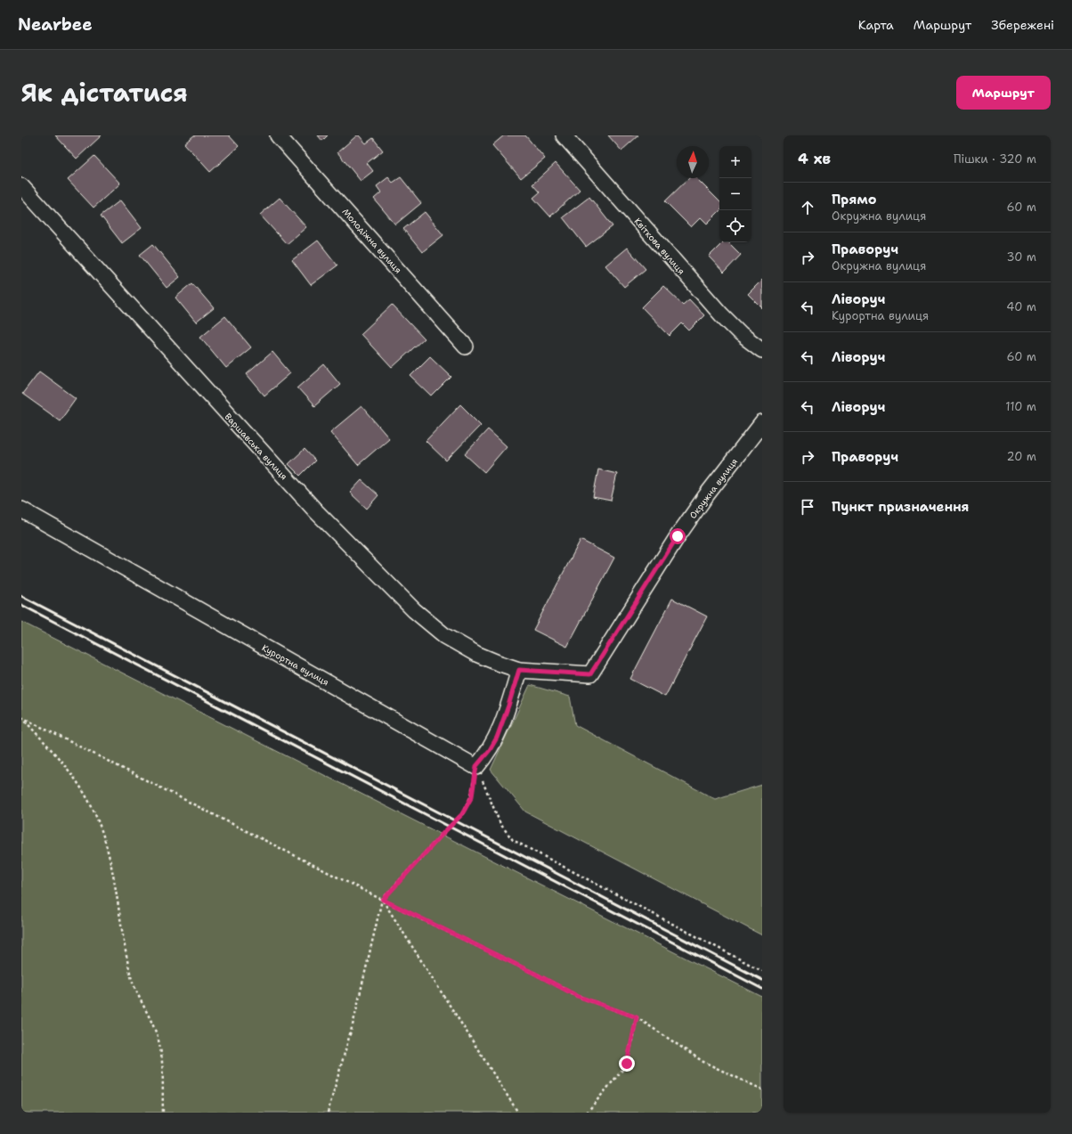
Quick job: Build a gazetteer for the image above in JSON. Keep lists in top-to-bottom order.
{
  "streets": {
    "street": [
      "Молодіжна вулиця",
      "Квіткова вулиця",
      "Варшавська вулиця",
      "Окружна вулиця",
      "Курортна вулиця"
    ]
  },
  "crossings": [
    ["Варшавська вулиця", "Окружна вулиця"]
  ],
  "north": "top",
  "page": {
    "header": "Nearbee",
    "nav": ["Карта", "Маршрут", "Збережені"],
    "title": "Як дістатися",
    "buttons": "Маршрут",
    "heading": ["4 хв", "Пішки · 320 m"],
    "map_buttons": ["+", "−"],
    "list": [
      ["Прямо", "Окружна вулиця", "60 m"],
      ["Праворуч", "Окружна вулиця", "30 m"],
      ["Ліворуч", "Курортна вулиця", "40 m"],
      ["Ліворуч", "60 m"],
      ["Ліворуч", "110 m"],
      ["Праворуч", "20 m"],
      "Пункт призначення"
    ]
  }
}
